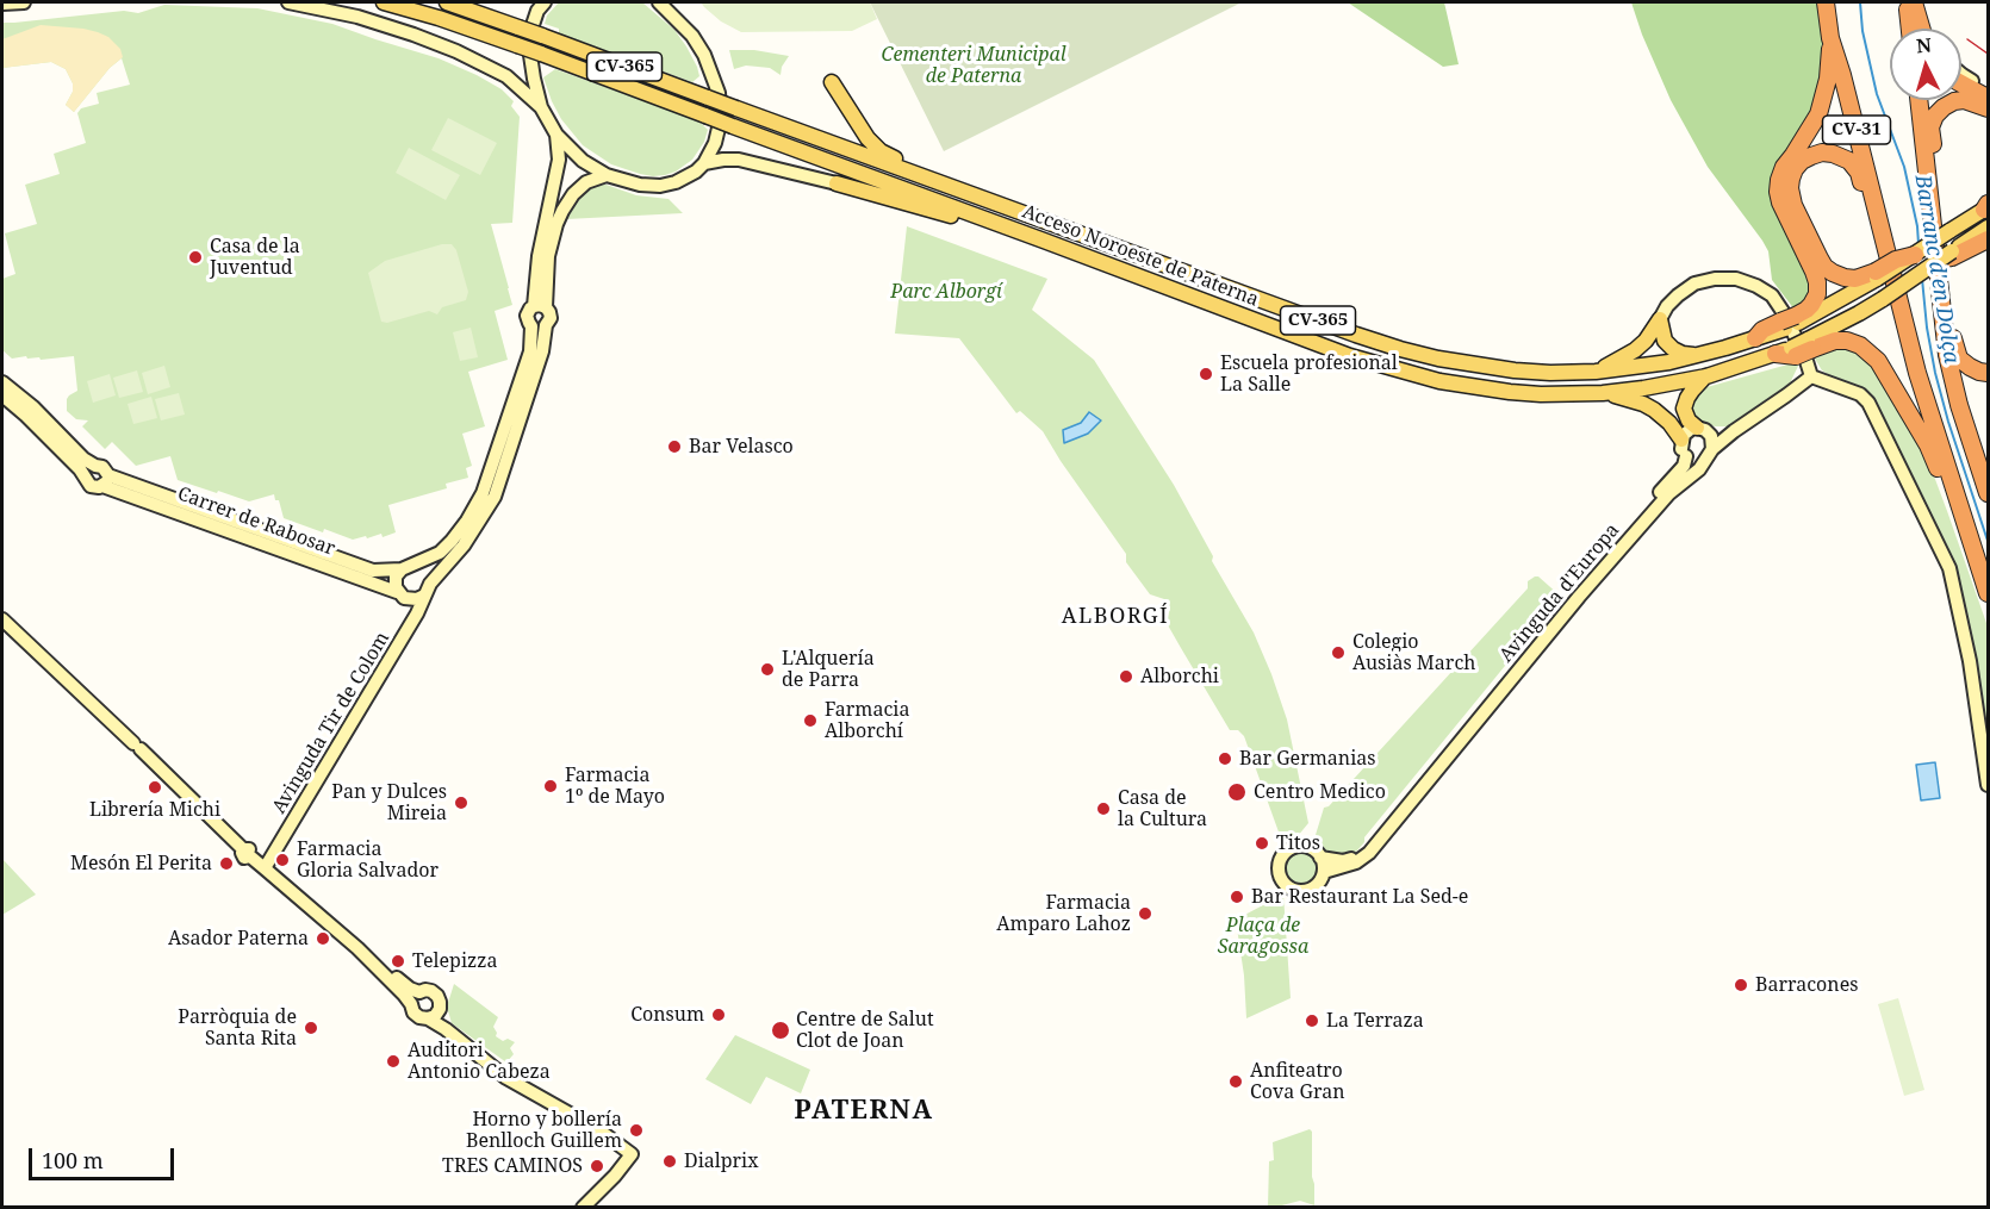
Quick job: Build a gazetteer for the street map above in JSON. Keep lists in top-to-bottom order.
{
  "streets": {
    "highway": ["CV-31"],
    "main road": ["CV-365", "Acceso Noroeste de Paterna"],
    "street": ["Carrer de Rabosar", "Avinguda d'Europa", "Avinguda Tir de Colom"]
  },
  "crossings": [
    ["Carrer de Rabosar", "Avinguda Tir de Colom"]
  ],
  "districts": ["ALBORGÍ", "PATERNA"],
  "water": ["Barranc d'en Dolça"],
  "parks": ["Cementeri Municipal de Paterna", "Parc Alborgí", "Plaça de Saragossa"],
  "places": [
    "Casa de la Juventud",
    "Escuela profesional La Salle",
    "Bar Velasco",
    "Colegio Ausiàs March",
    "L'Alquería de Parra",
    "Alborchi",
    "Farmacia Alborchí",
    "Bar Germanias",
    "Farmacia 1º de Mayo",
    "Librería Michi",
    "Centro Medico",
    "Pan y Dulces Mireia",
    "Casa de la Cultura",
    "Titos",
    "Farmacia Gloria Salvador",
    "Mesón El Perita",
    "Bar Restaurant La Sed-e",
    "Farmacia Amparo Lahoz",
    "Asador Paterna",
    "Telepizza",
    "Barracones",
    "Consum",
    "La Terraza",
    "Parròquia de Santa Rita",
    "Centre de Salut Clot de Joan",
    "Auditori Antonio Cabeza",
    "Anfiteatro Cova Gran",
    "Horno y bollería Benlloch Guillem",
    "Dialprix",
    "TRES CAMINOS"
  ],
  "scale_bar": "100 m",
  "north": "top"
}
